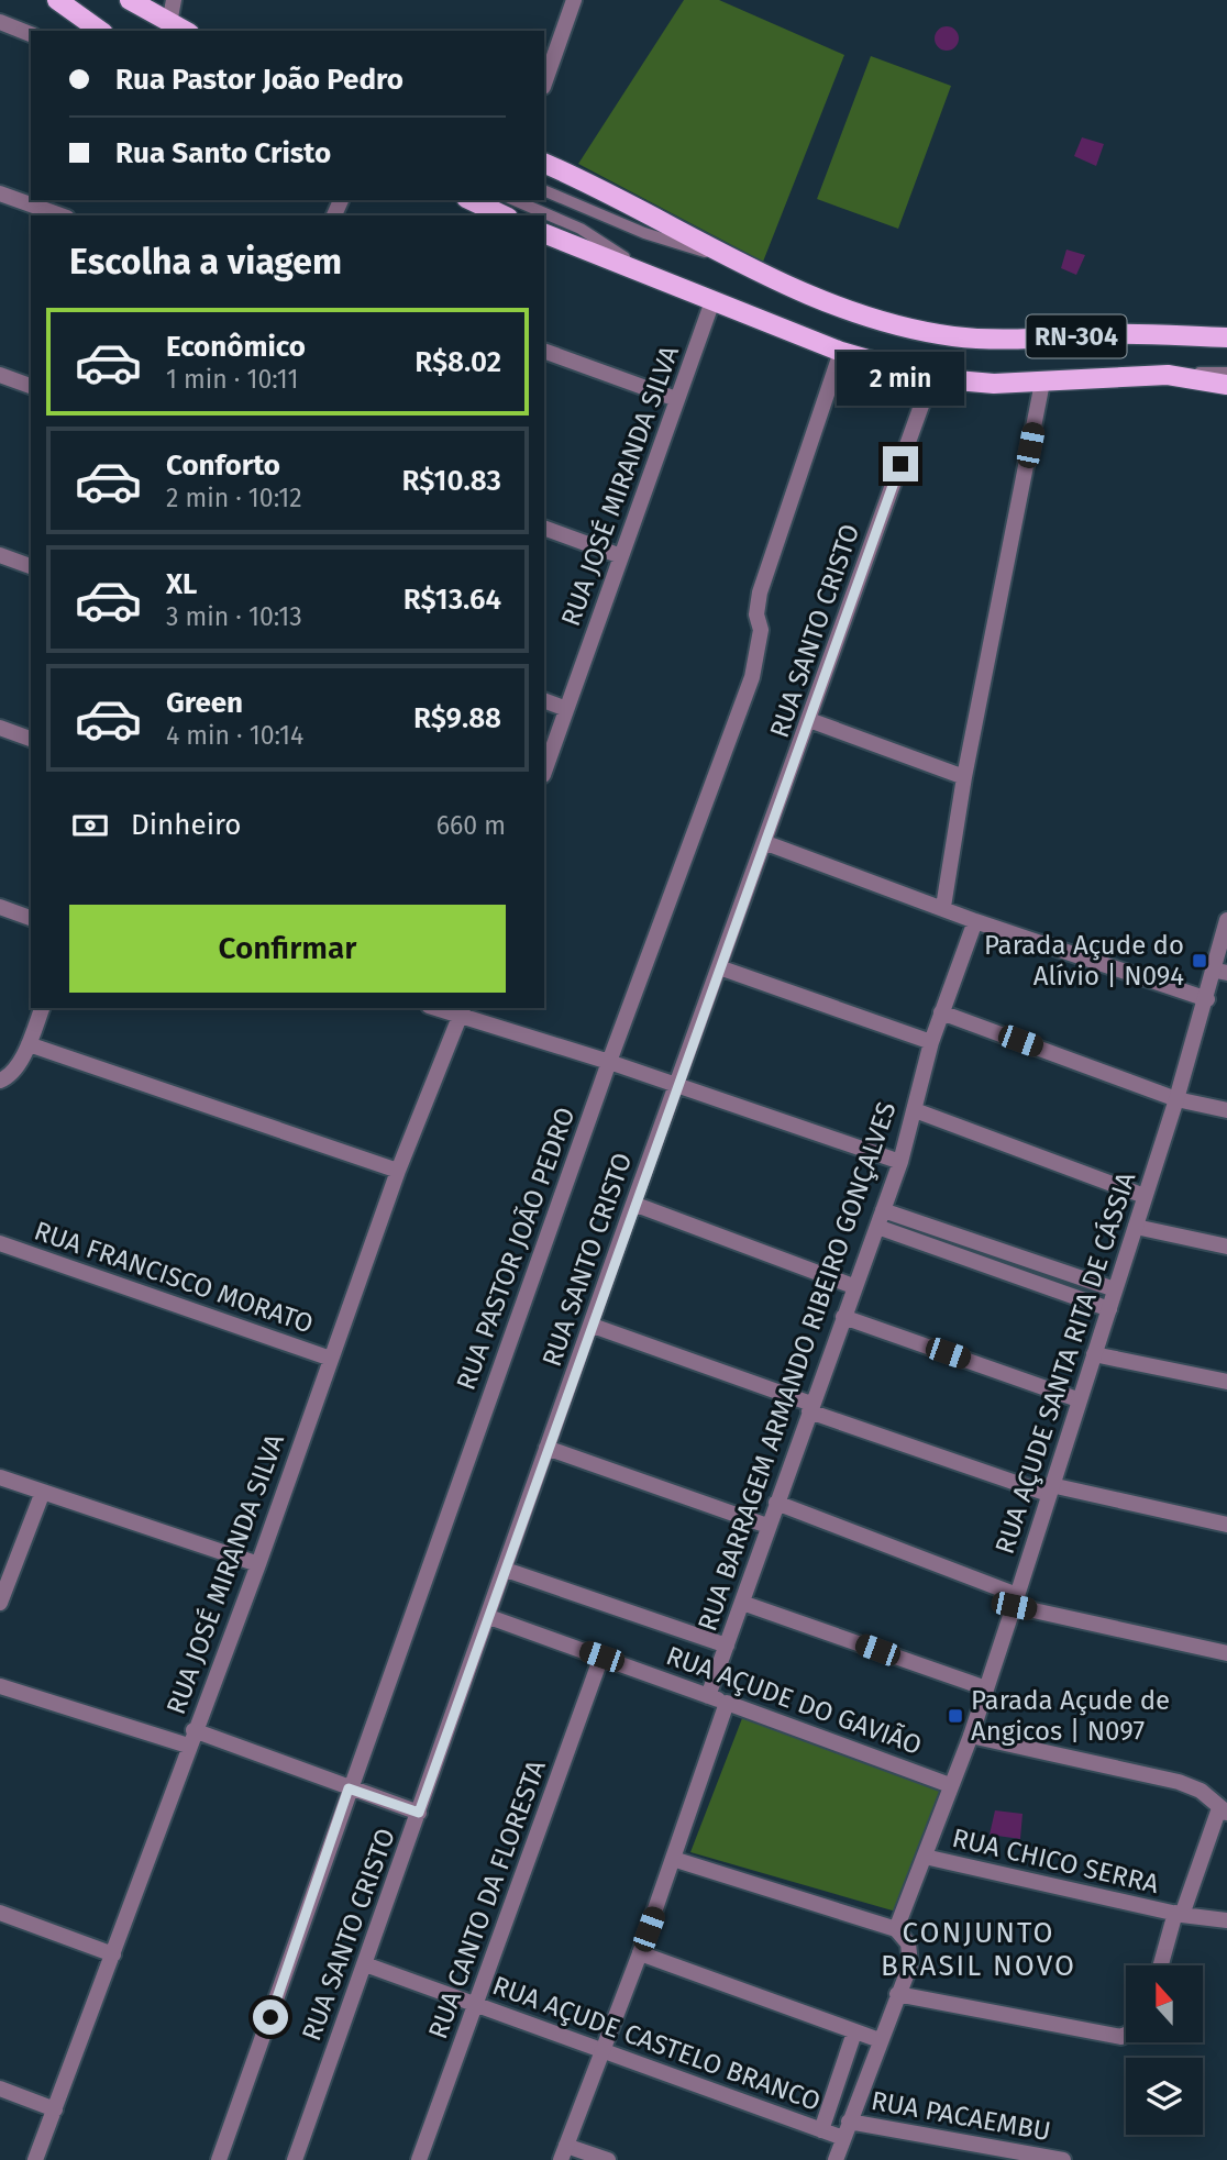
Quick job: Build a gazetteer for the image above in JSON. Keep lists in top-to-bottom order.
{
  "streets": {
    "main road": ["RN-304"],
    "street": [
      "RUA JOSÉ MIRANDA SILVA",
      "RUA SANTO CRISTO",
      "RUA PASTOR JOÃO PEDRO",
      "RUA FRANCISCO MORATO",
      "RUA AÇUDE SANTA RITA DE CÁSSIA",
      "RUA BARRAGEM ARMANDO RIBEIRO GONÇALVES",
      "RUA AÇUDE DO GAVIÃO",
      "RUA CHICO SERRA",
      "RUA CANTO DA FLORESTA",
      "RUA AÇUDE CASTELO BRANCO",
      "RUA PACAEMBU"
    ]
  },
  "crossings": [
    ["RN-304", "RUA JOSÉ MIRANDA SILVA"],
    ["RN-304", "RUA SANTO CRISTO"],
    ["RN-304", "RUA PASTOR JOÃO PEDRO"],
    ["RUA JOSÉ MIRANDA SILVA", "RUA FRANCISCO MORATO"],
    ["RUA SANTO CRISTO", "RUA AÇUDE DO GAVIÃO"],
    ["RUA SANTO CRISTO", "RUA AÇUDE CASTELO BRANCO"],
    ["RUA AÇUDE SANTA RITA DE CÁSSIA", "RUA AÇUDE DO GAVIÃO"],
    ["RUA AÇUDE SANTA RITA DE CÁSSIA", "RUA CHICO SERRA"],
    ["RUA BARRAGEM ARMANDO RIBEIRO GONÇALVES", "RUA AÇUDE DO GAVIÃO"],
    ["RUA AÇUDE DO GAVIÃO", "RUA CANTO DA FLORESTA"],
    ["RUA CANTO DA FLORESTA", "RUA AÇUDE CASTELO BRANCO"]
  ],
  "districts": ["CONJUNTO BRASIL NOVO"],
  "places": {
    "transit": ["Parada Açude do Alívio | N094", "Parada Açude de Angicos | N097"]
  },
  "north": "top",
  "page": {
    "banner": ["Rua Pastor João Pedro", "Rua Santo Cristo"],
    "heading": "Escolha a viagem",
    "list": [
      {
        "name": "Econômico",
        "note": "1 min · 10:11",
        "value": "R$8.02"
      },
      {
        "name": "Conforto",
        "note": "2 min · 10:12",
        "value": "R$10.83"
      },
      {
        "name": "XL",
        "note": "3 min · 10:13",
        "value": "R$13.64"
      },
      {
        "name": "Green",
        "note": "4 min · 10:14",
        "value": "R$9.88"
      }
    ],
    "bubble": "2 min",
    "pay": ["Dinheiro", "660 m"],
    "buttons": "Confirmar"
  }
}
